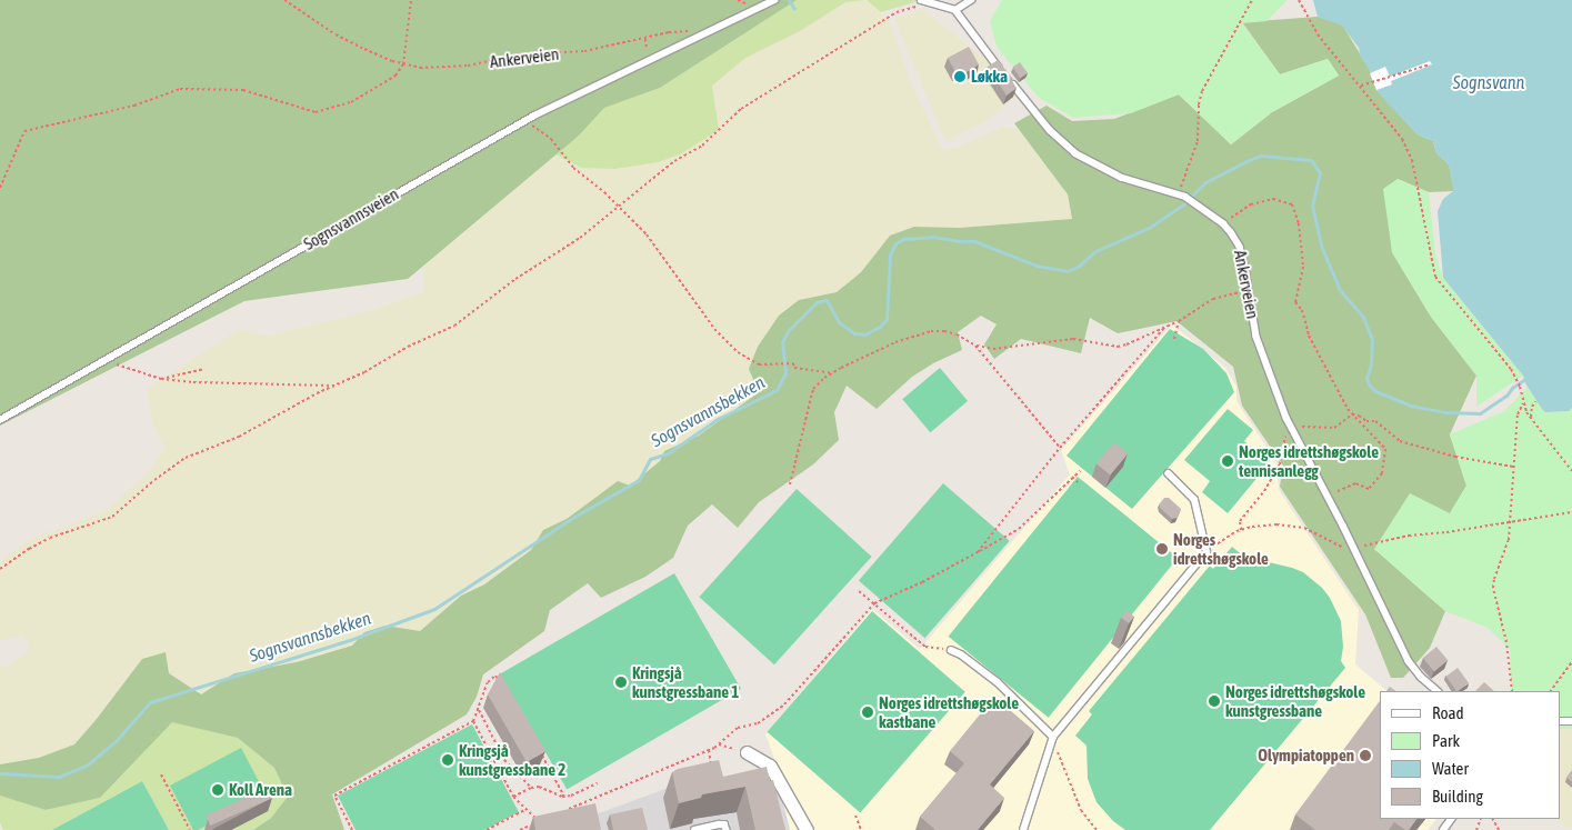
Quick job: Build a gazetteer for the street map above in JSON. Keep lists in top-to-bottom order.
{
  "streets": {
    "lane": ["Ankerveien", "Sognsvannsveien"]
  },
  "crossings": [
    ["Ankerveien", "Sognsvannsveien"]
  ],
  "water": ["Sognsvann", "Sognsvannsbekken"],
  "places": [
    "Løkka",
    "Norges idrettshøgskole tennisanlegg",
    "Norges idrettshøgskole",
    "Kringsjå kunstgressbane 1",
    "Norges idrettshøgskole kunstgressbane",
    "Norges idrettshøgskole kastbane",
    "Olympiatoppen",
    "Kringsjå kunstgressbane 2",
    "Koll Arena"
  ],
  "legend": [
    "Road",
    "Park",
    "Water",
    "Building"
  ]
}
